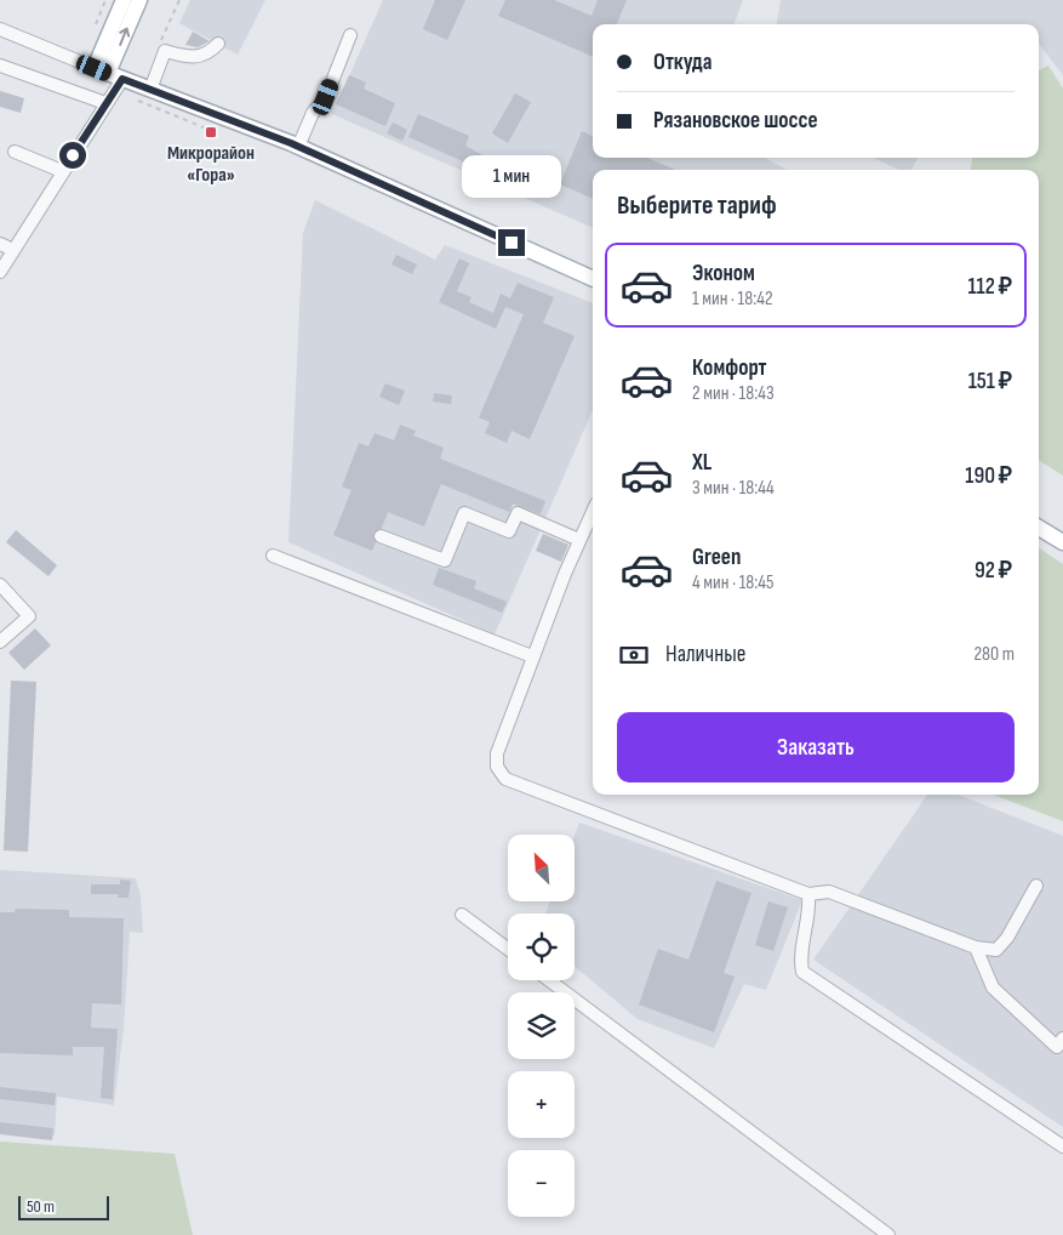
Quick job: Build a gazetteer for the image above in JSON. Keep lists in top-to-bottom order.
{
  "places": {
    "transit": ["Микрорайон «Гора»"]
  },
  "scale_bar": "50 m",
  "north": "top left",
  "page": {
    "banner": ["Откуда", "Рязановское шоссе"],
    "bubble": "1 мин",
    "heading": "Выберите тариф",
    "list": [
      {
        "name": "Эконом",
        "note": "1 мин · 18:42",
        "value": "112 ₽"
      },
      {
        "name": "Комфорт",
        "note": "2 мин · 18:43",
        "value": "151 ₽"
      },
      {
        "name": "XL",
        "note": "3 мин · 18:44",
        "value": "190 ₽"
      },
      {
        "name": "Green",
        "note": "4 мин · 18:45",
        "value": "92 ₽"
      }
    ],
    "pay": ["Наличные", "280 m"],
    "buttons": "Заказать",
    "map_buttons": ["+", "−"],
    "scale": "50 m"
  }
}
